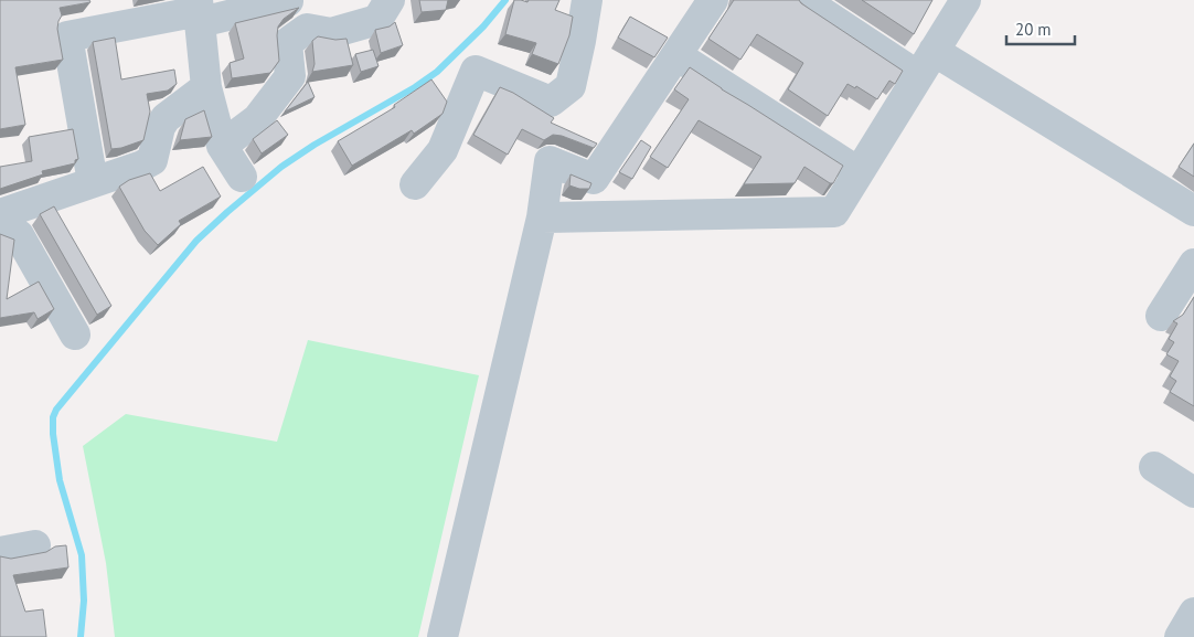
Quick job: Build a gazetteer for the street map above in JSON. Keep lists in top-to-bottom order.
{
  "scale_bar": "20 m"
}
